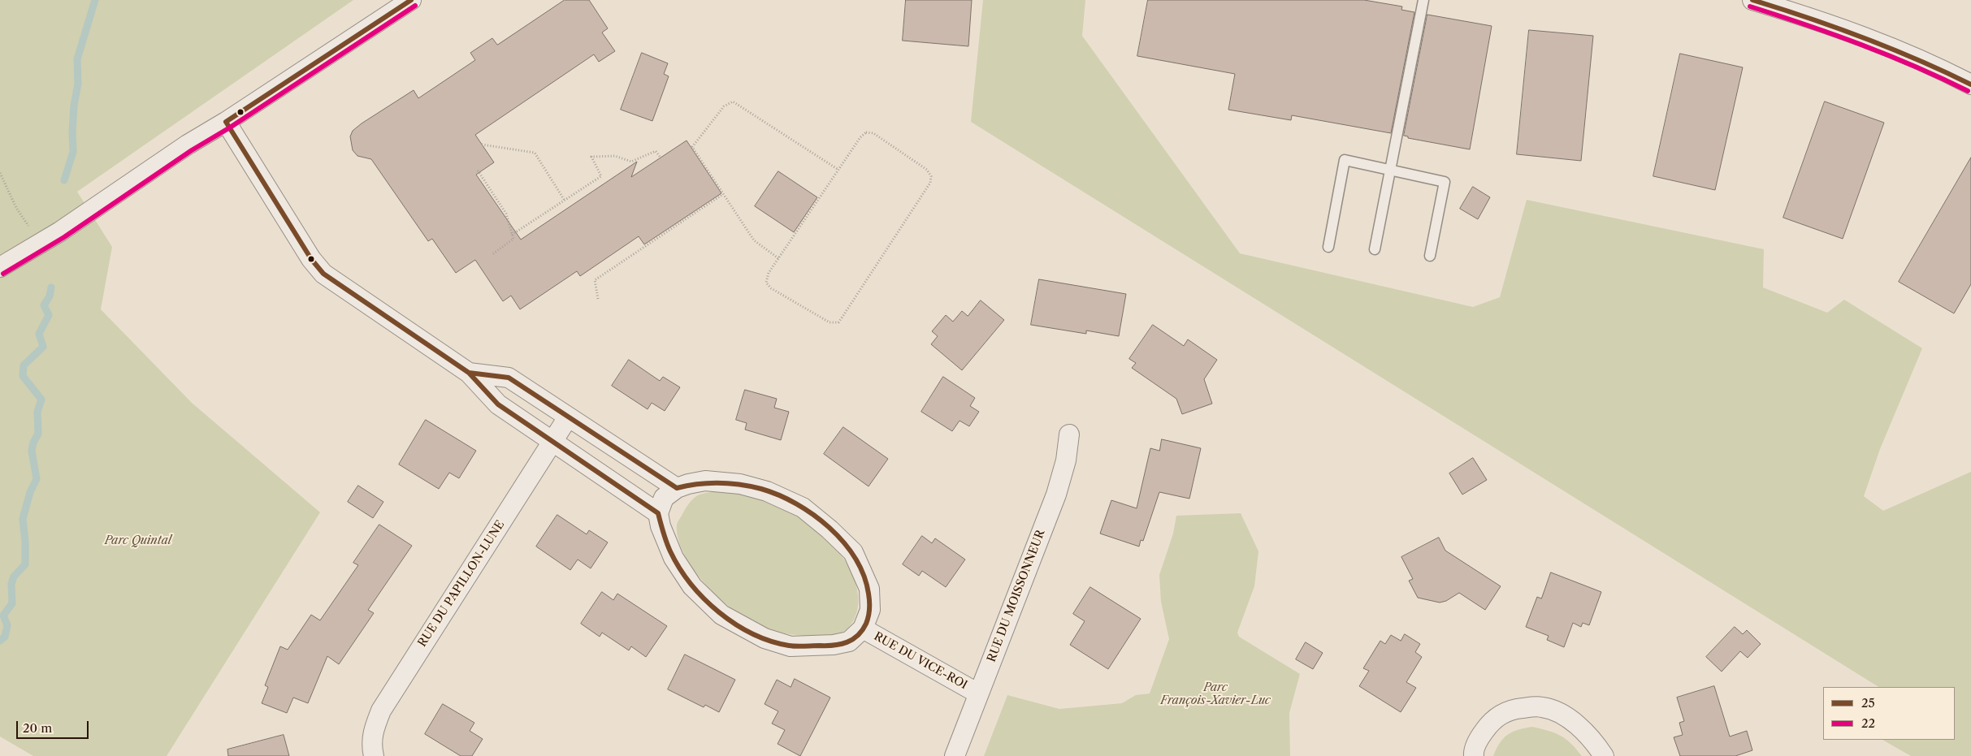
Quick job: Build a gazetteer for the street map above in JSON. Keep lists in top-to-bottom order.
{
  "streets": {
    "street": ["RUE DU PAPILLON-LUNE", "RUE DU MOISSONNEUR", "RUE DU VICE-ROI"]
  },
  "crossings": [
    ["RUE DU MOISSONNEUR", "RUE DU VICE-ROI"]
  ],
  "parks": ["Parc Quintal", "Parc François-Xavier-Luc"],
  "lines": ["transit line 25", "transit line 22"],
  "legend": ["25", "22"],
  "scale_bar": "20 m"
}
